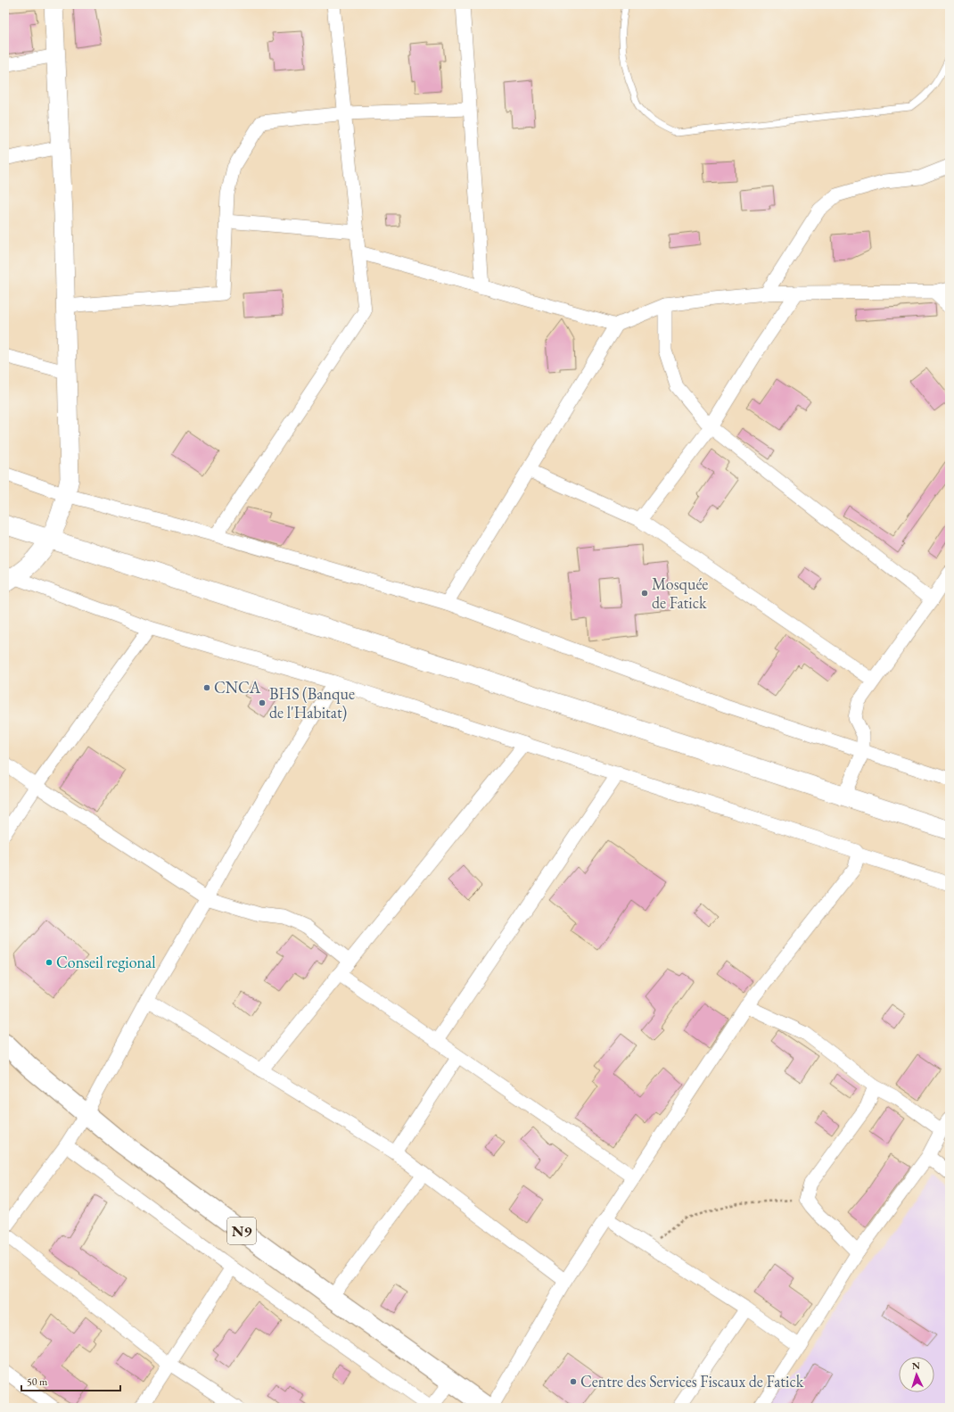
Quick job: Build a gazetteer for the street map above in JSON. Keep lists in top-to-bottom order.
{
  "streets": {
    "main road": ["N9"]
  },
  "places": [
    "Mosquée de Fatick",
    "CNCA",
    "BHS (Banque de l'Habitat)",
    "Conseil regional",
    "Centre des Services Fiscaux de Fatick"
  ],
  "scale_bar": "50 m",
  "north": "top"
}
